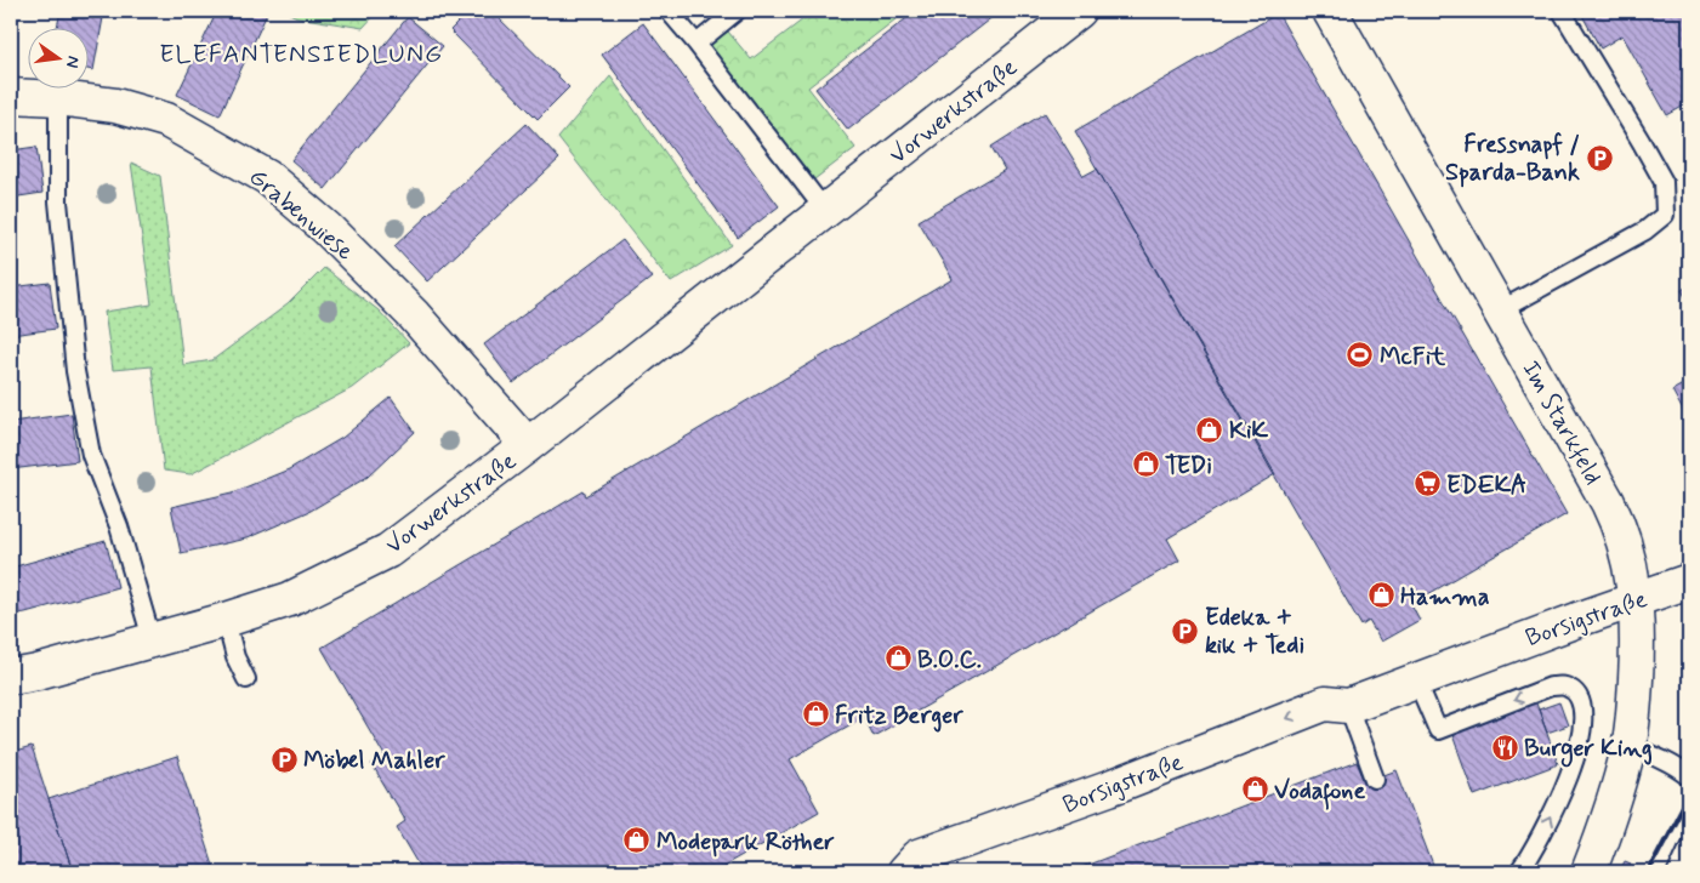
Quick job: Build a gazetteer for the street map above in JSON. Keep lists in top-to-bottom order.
{
  "streets": {
    "street": [
      "Vorwerkstraße",
      "Grabenwiese",
      "Im Starkfeld",
      "Borsigstraße"
    ]
  },
  "crossings": [
    ["Vorwerkstraße", "Grabenwiese"],
    ["Im Starkfeld", "Borsigstraße"]
  ],
  "districts": ["ELEFANTENSIEDLUNG"],
  "places": {
    "parking": ["Fressnapf / Sparda-Bank", "Edeka + kik + Tedi", "Möbel Mahler"],
    "sports": ["McFit"],
    "shop": [
      "KiK",
      "TEDi",
      "Hamma",
      "B.O.C.",
      "Fritz Berger",
      "Vodafone",
      "Modepark Röther"
    ],
    "supermarket": ["EDEKA"],
    "restaurant": ["Burger King"]
  },
  "north": "right"
}
